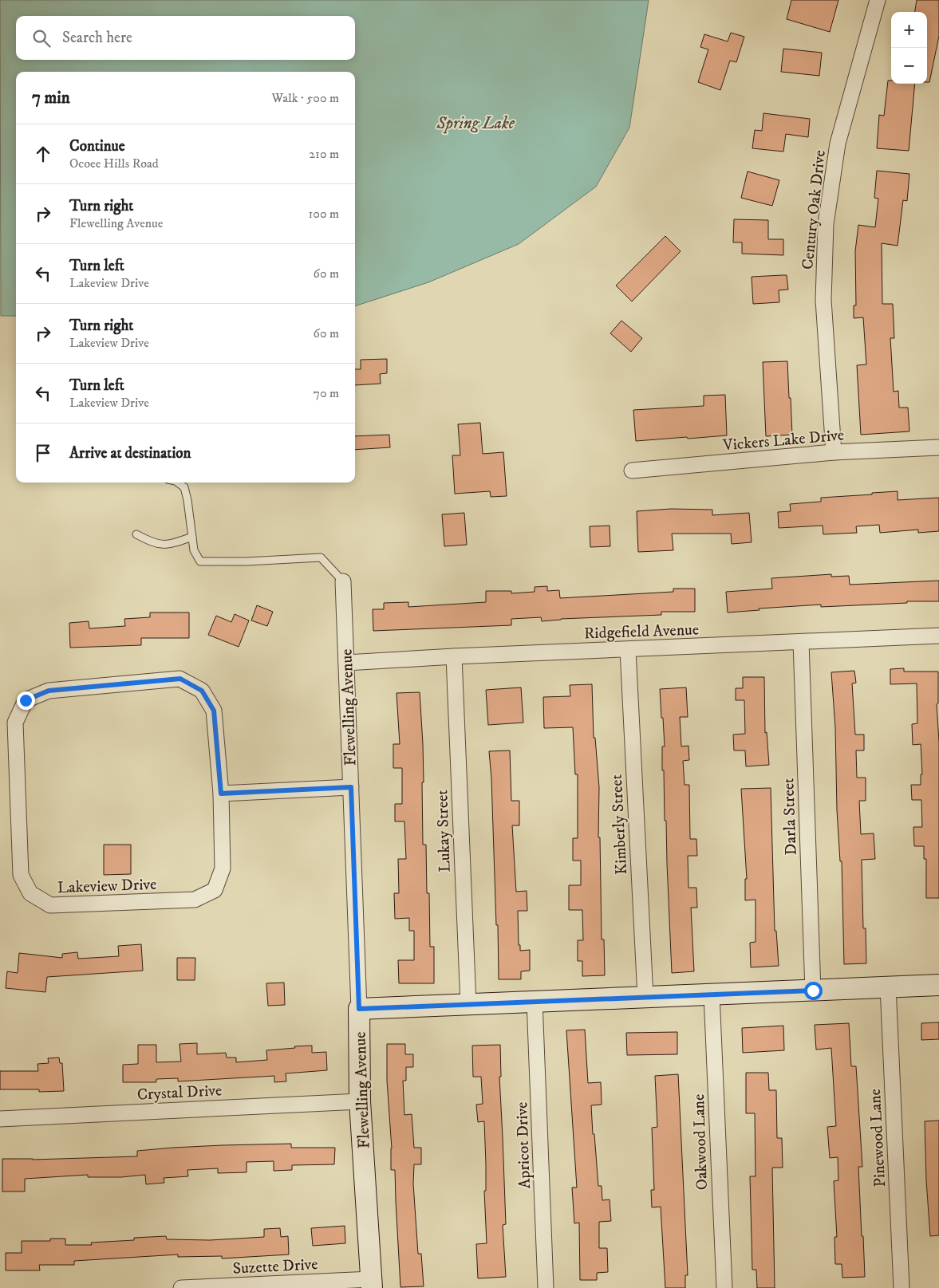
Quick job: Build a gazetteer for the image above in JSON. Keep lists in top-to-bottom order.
{
  "streets": {
    "street": [
      "Century Oak Drive",
      "Vickers Lake Drive",
      "Ridgefield Avenue",
      "Flewelling Avenue",
      "Darla Street",
      "Kimberly Street",
      "Lukay Street",
      "Lakeview Drive",
      "Crystal Drive",
      "Pinewood Lane",
      "Oakwood Lane",
      "Apricot Drive",
      "Suzette Drive"
    ]
  },
  "crossings": [
    ["Century Oak Drive", "Vickers Lake Drive"],
    ["Ridgefield Avenue", "Flewelling Avenue"],
    ["Ridgefield Avenue", "Darla Street"],
    ["Ridgefield Avenue", "Kimberly Street"],
    ["Ridgefield Avenue", "Lukay Street"],
    ["Flewelling Avenue", "Crystal Drive"],
    ["Flewelling Avenue", "Suzette Drive"]
  ],
  "water": ["Spring Lake"],
  "page": {
    "map_buttons": ["+", "−"],
    "search": "Search here",
    "heading": ["7 min", "Walk · 500 m"],
    "list": [
      ["Continue", "Ocoee Hills Road", "210 m"],
      ["Turn right", "Flewelling Avenue", "100 m"],
      ["Turn left", "Lakeview Drive", "60 m"],
      ["Turn right", "Lakeview Drive", "60 m"],
      ["Turn left", "Lakeview Drive", "70 m"],
      "Arrive at destination"
    ]
  }
}
